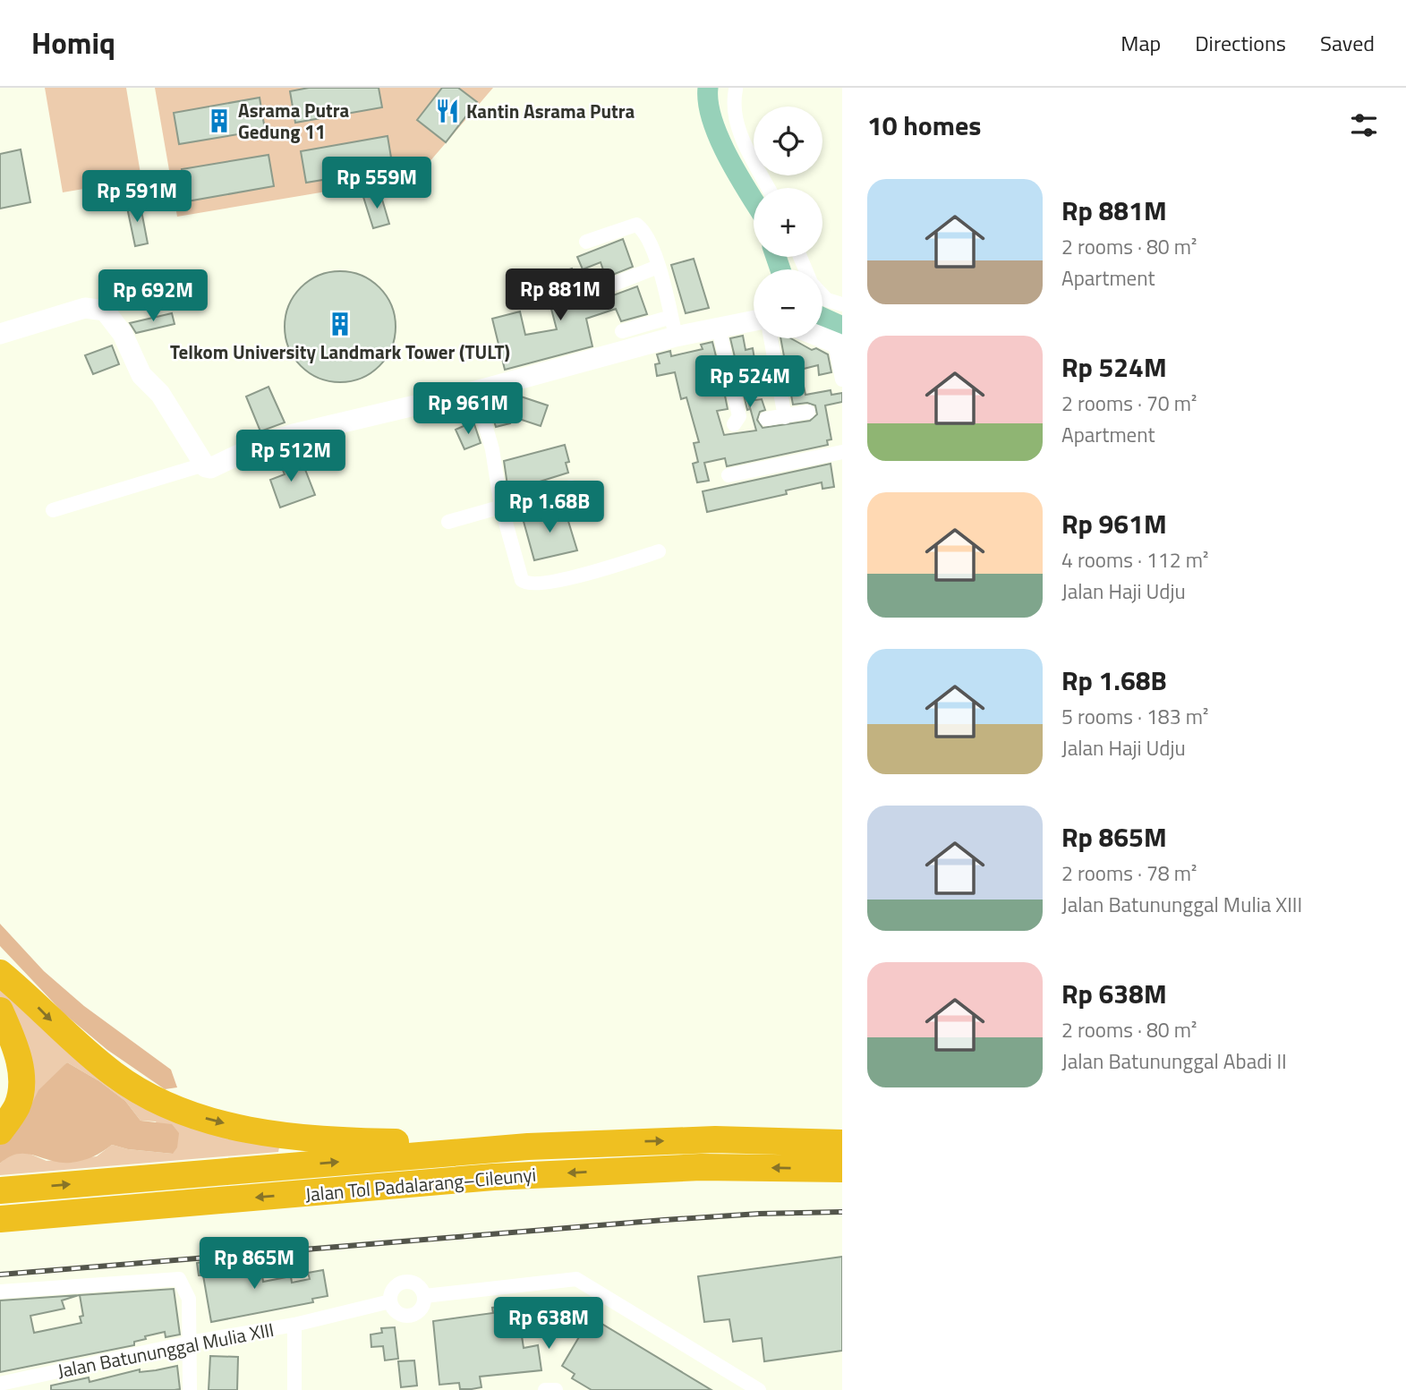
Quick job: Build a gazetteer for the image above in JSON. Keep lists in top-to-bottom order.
{
  "streets": {
    "highway": ["Jalan Tol Padalarang–Cileunyi"],
    "street": ["Jalan Batununggal Mulia XIII"]
  },
  "places": {
    "restaurant": ["Kantin Asrama Putra"],
    "building": ["Asrama Putra Gedung 11", "Telkom University Landmark Tower (TULT)"]
  },
  "page": {
    "header": "Homiq",
    "nav": ["Map", "Directions", "Saved"],
    "heading": "10 homes",
    "map_buttons": ["+", "−"],
    "price": [
      "Rp 559M",
      "Rp 591M",
      "Rp 881M",
      "Rp 692M",
      "Rp 524M",
      "Rp 961M",
      "Rp 512M",
      "Rp 1.68B",
      "Rp 865M",
      "Rp 638M"
    ],
    "list": [
      {
        "name": "Rp 881M",
        "note": "2 rooms · 80 m² · Apartment"
      },
      {
        "name": "Rp 524M",
        "note": "2 rooms · 70 m² · Apartment"
      },
      {
        "name": "Rp 961M",
        "note": "4 rooms · 112 m² · Jalan Haji Udju"
      },
      {
        "name": "Rp 1.68B",
        "note": "5 rooms · 183 m² · Jalan Haji Udju"
      },
      {
        "name": "Rp 865M",
        "note": "2 rooms · 78 m² · Jalan Batununggal Mulia XIII"
      },
      {
        "name": "Rp 638M",
        "note": "2 rooms · 80 m² · Jalan Batununggal Abadi II"
      }
    ]
  }
}
